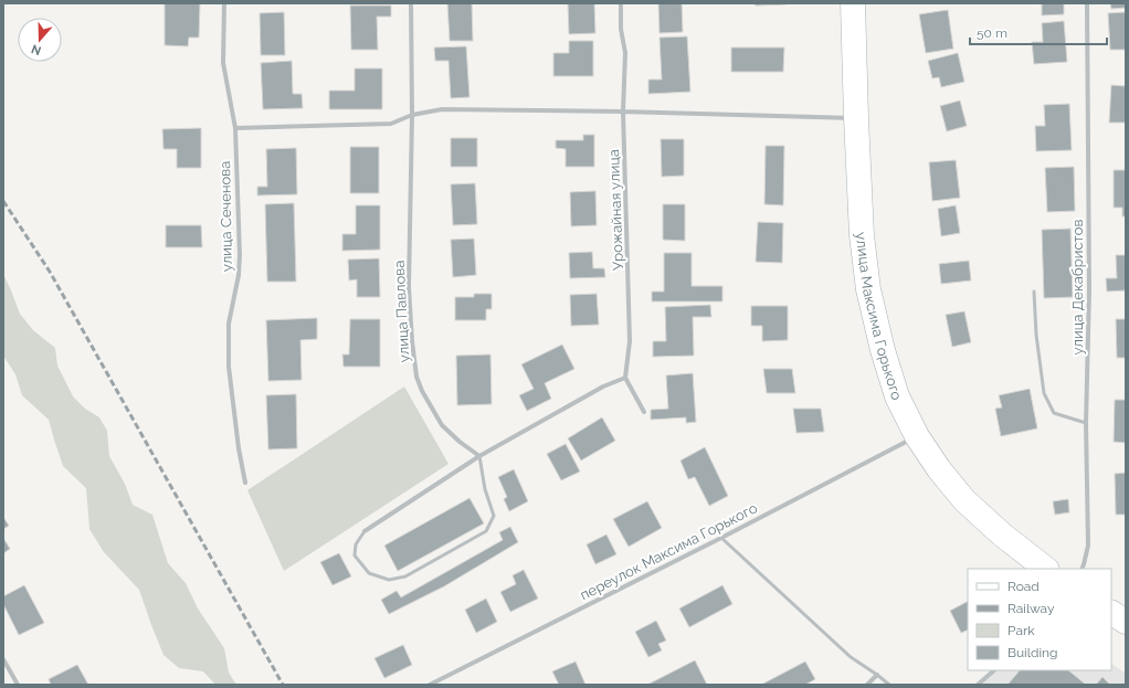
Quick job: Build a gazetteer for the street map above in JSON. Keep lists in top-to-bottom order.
{
  "streets": {
    "street": [
      "Урожайная улица",
      "улица Сеченова",
      "улица Декабристов",
      "улица Павлова",
      "улица Максима Горького",
      "переулок Максима Горького"
    ]
  },
  "crossings": [
    ["улица Максима Горького", "переулок Максима Горького"]
  ],
  "legend": [
    "Road",
    "Railway",
    "Park",
    "Building"
  ],
  "scale_bar": "50 m",
  "north": "bottom"
}
